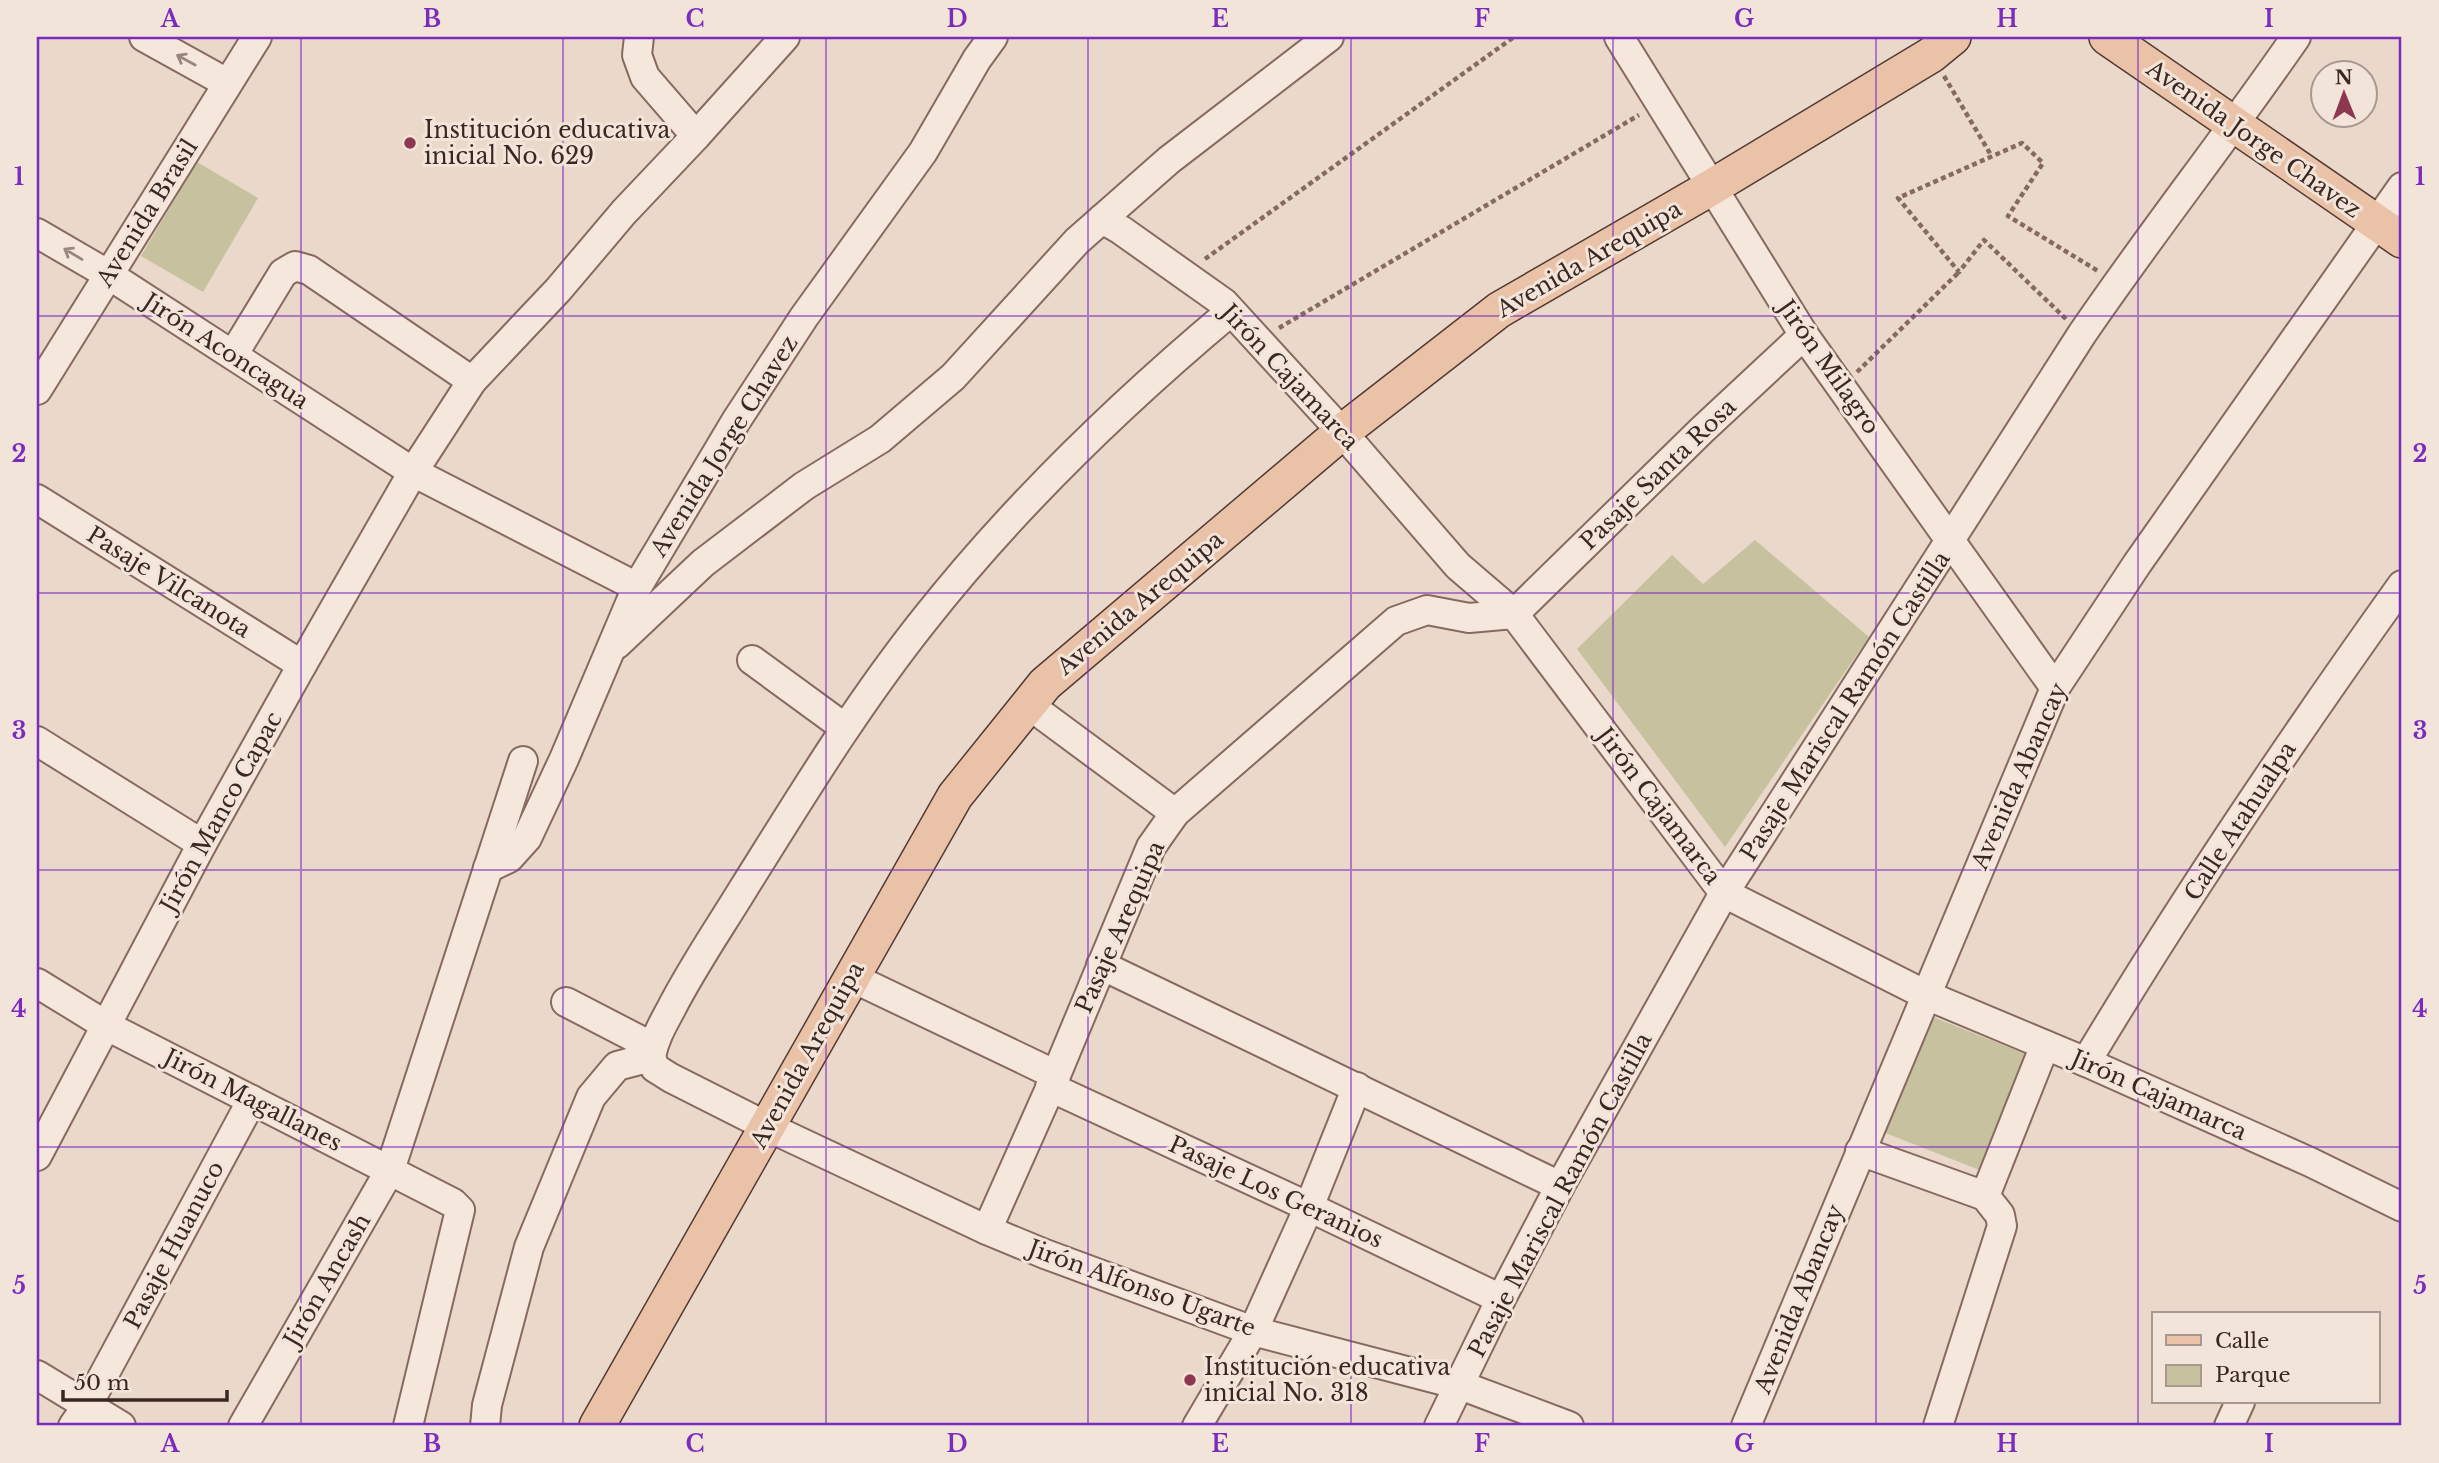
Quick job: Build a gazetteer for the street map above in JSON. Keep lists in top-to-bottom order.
{
  "streets": {
    "main road": ["Avenida Jorge Chavez", "Avenida Arequipa"],
    "street": [
      "Avenida Brasil",
      "Jirón Aconcagua",
      "Jirón Milagro",
      "Jirón Cajamarca",
      "Pasaje Santa Rosa",
      "Pasaje Vilcanota",
      "Pasaje Mariscal Ramón Castilla",
      "Avenida Abancay",
      "Jirón Manco Capac",
      "Calle Atahualpa",
      "Pasaje Arequipa",
      "Jirón Magallanes",
      "Pasaje Los Geranios",
      "Pasaje Huanuco",
      "Jirón Ancash",
      "Jirón Alfonso Ugarte"
    ]
  },
  "crossings": [
    ["Avenida Jorge Chavez", "Jirón Aconcagua"],
    ["Avenida Jorge Chavez", "Pasaje Mariscal Ramón Castilla"],
    ["Avenida Jorge Chavez", "Avenida Abancay"],
    ["Avenida Jorge Chavez", "Jirón Ancash"],
    ["Avenida Brasil", "Jirón Aconcagua"],
    ["Avenida Arequipa", "Jirón Milagro"],
    ["Avenida Arequipa", "Jirón Cajamarca"],
    ["Avenida Arequipa", "Pasaje Los Geranios"],
    ["Avenida Arequipa", "Jirón Alfonso Ugarte"],
    ["Jirón Aconcagua", "Jirón Manco Capac"],
    ["Jirón Milagro", "Pasaje Santa Rosa"],
    ["Jirón Milagro", "Pasaje Mariscal Ramón Castilla"],
    ["Jirón Milagro", "Avenida Abancay"],
    ["Jirón Cajamarca", "Pasaje Santa Rosa"],
    ["Jirón Cajamarca", "Pasaje Mariscal Ramón Castilla"],
    ["Jirón Cajamarca", "Avenida Abancay"],
    ["Jirón Cajamarca", "Calle Atahualpa"],
    ["Jirón Cajamarca", "Pasaje Arequipa"],
    ["Pasaje Santa Rosa", "Pasaje Arequipa"],
    ["Pasaje Vilcanota", "Jirón Manco Capac"],
    ["Pasaje Mariscal Ramón Castilla", "Pasaje Los Geranios"],
    ["Pasaje Mariscal Ramón Castilla", "Jirón Alfonso Ugarte"],
    ["Jirón Manco Capac", "Jirón Magallanes"],
    ["Pasaje Arequipa", "Pasaje Los Geranios"],
    ["Pasaje Arequipa", "Jirón Alfonso Ugarte"],
    ["Jirón Magallanes", "Pasaje Huanuco"],
    ["Jirón Magallanes", "Jirón Ancash"]
  ],
  "places": ["Institución educativa inicial No. 629", "Institución educativa inicial No. 318"],
  "legend": ["Calle", "Parque"],
  "scale_bar": "50 m",
  "north": "top",
  "grid": {
    "columns": [
      "A",
      "B",
      "C",
      "D",
      "E",
      "F",
      "G",
      "H",
      "I"
    ],
    "rows": [
      "1",
      "2",
      "3",
      "4",
      "5"
    ]
  }
}
